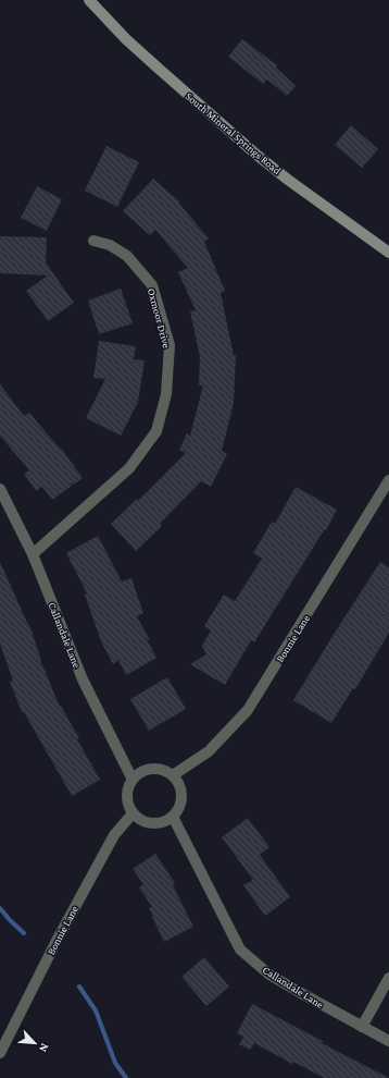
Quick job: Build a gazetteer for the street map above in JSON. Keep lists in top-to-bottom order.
{
  "streets": {
    "street": [
      "South Mineral Springs Road",
      "Oxmoor Drive",
      "Callandale Lane",
      "Bonnie Lane"
    ]
  },
  "crossings": [
    ["Oxmoor Drive", "Callandale Lane"],
    ["Callandale Lane", "Bonnie Lane"]
  ],
  "north": "bottom right"
}
